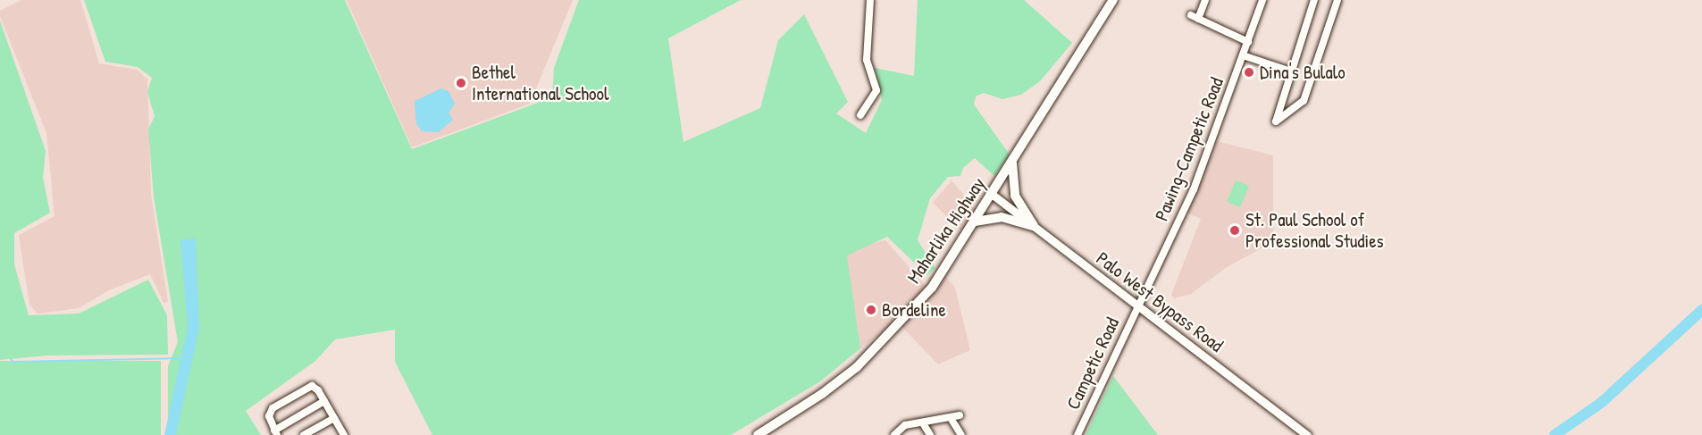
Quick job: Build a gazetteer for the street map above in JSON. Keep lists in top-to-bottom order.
{
  "streets": {
    "highway": ["Maharlika Highway"],
    "main road": ["Palo West Bypass Road"],
    "street": ["Pawing-Campetic Road", "Campetic Road"]
  },
  "crossings": [
    ["Pawing-Campetic Road", "Palo West Bypass Road"],
    ["Pawing-Campetic Road", "Campetic Road"],
    ["Maharlika Highway", "Palo West Bypass Road"],
    ["Palo West Bypass Road", "Campetic Road"]
  ],
  "places": [
    "Dina's Bulalo",
    "Bethel International School",
    "St. Paul School of Professional Studies",
    "Bordeline"
  ]
}
